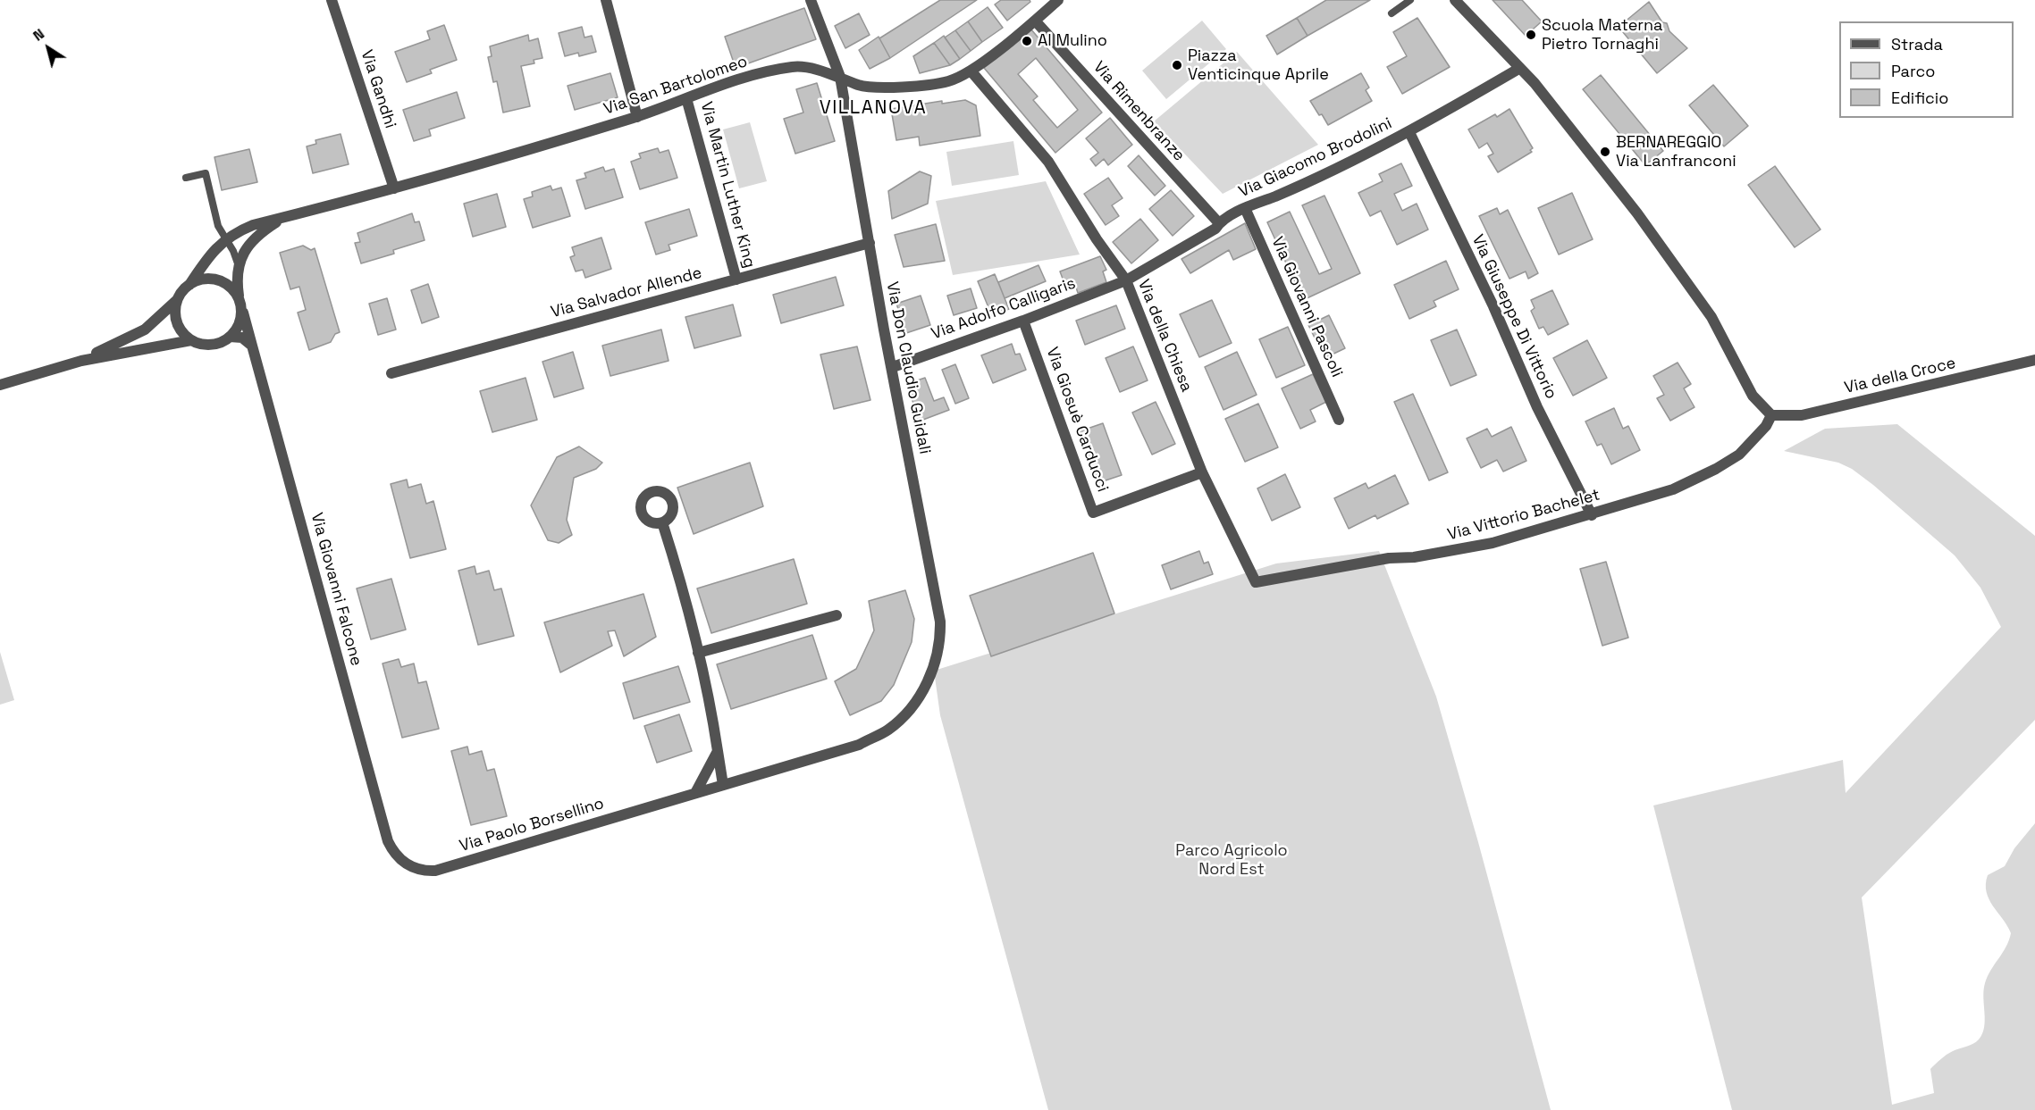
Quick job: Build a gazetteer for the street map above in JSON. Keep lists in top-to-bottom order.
{
  "streets": {
    "street": [
      "Via San Bartolomeo",
      "Via Gandhi",
      "Via Rimenbranze",
      "Via Giacomo Brodolini",
      "Via Martin Luther King",
      "Via Salvador Allende",
      "Via Giovanni Pascoli",
      "Via Adolfo Calligaris",
      "Via Giuseppe Di Vittorio",
      "Via della Chiesa",
      "Via Don Claudio Guidali",
      "Via della Croce",
      "Via Giosuè Carducci",
      "Via Vittorio Bachelet",
      "Via Giovanni Falcone",
      "Via Paolo Borsellino"
    ]
  },
  "crossings": [
    ["Via San Bartolomeo", "Via Gandhi"],
    ["Via San Bartolomeo", "Via Rimenbranze"],
    ["Via San Bartolomeo", "Via Martin Luther King"],
    ["Via San Bartolomeo", "Via della Chiesa"],
    ["Via San Bartolomeo", "Via Don Claudio Guidali"],
    ["Via San Bartolomeo", "Via Giovanni Falcone"],
    ["Via Rimenbranze", "Via Giacomo Brodolini"],
    ["Via Giacomo Brodolini", "Via Giovanni Pascoli"],
    ["Via Giacomo Brodolini", "Via Adolfo Calligaris"],
    ["Via Giacomo Brodolini", "Via Giuseppe Di Vittorio"],
    ["Via Giacomo Brodolini", "Via della Chiesa"],
    ["Via Martin Luther King", "Via Salvador Allende"],
    ["Via Salvador Allende", "Via Don Claudio Guidali"],
    ["Via Adolfo Calligaris", "Via della Chiesa"],
    ["Via Adolfo Calligaris", "Via Don Claudio Guidali"],
    ["Via Adolfo Calligaris", "Via Giosuè Carducci"],
    ["Via Giuseppe Di Vittorio", "Via Vittorio Bachelet"],
    ["Via della Chiesa", "Via Giosuè Carducci"],
    ["Via della Chiesa", "Via Vittorio Bachelet"],
    ["Via Don Claudio Guidali", "Via Paolo Borsellino"],
    ["Via della Croce", "Via Vittorio Bachelet"],
    ["Via Giovanni Falcone", "Via Paolo Borsellino"]
  ],
  "districts": ["VILLANOVA"],
  "parks": ["Parco Agricolo Nord Est"],
  "places": [
    "Scuola Materna Pietro Tornaghi",
    "Al Mulino",
    "Piazza Venticinque Aprile",
    "BERNAREGGIO Via Lanfranconi"
  ],
  "legend": ["Strada", "Parco", "Edificio"],
  "north": "top left"
}
